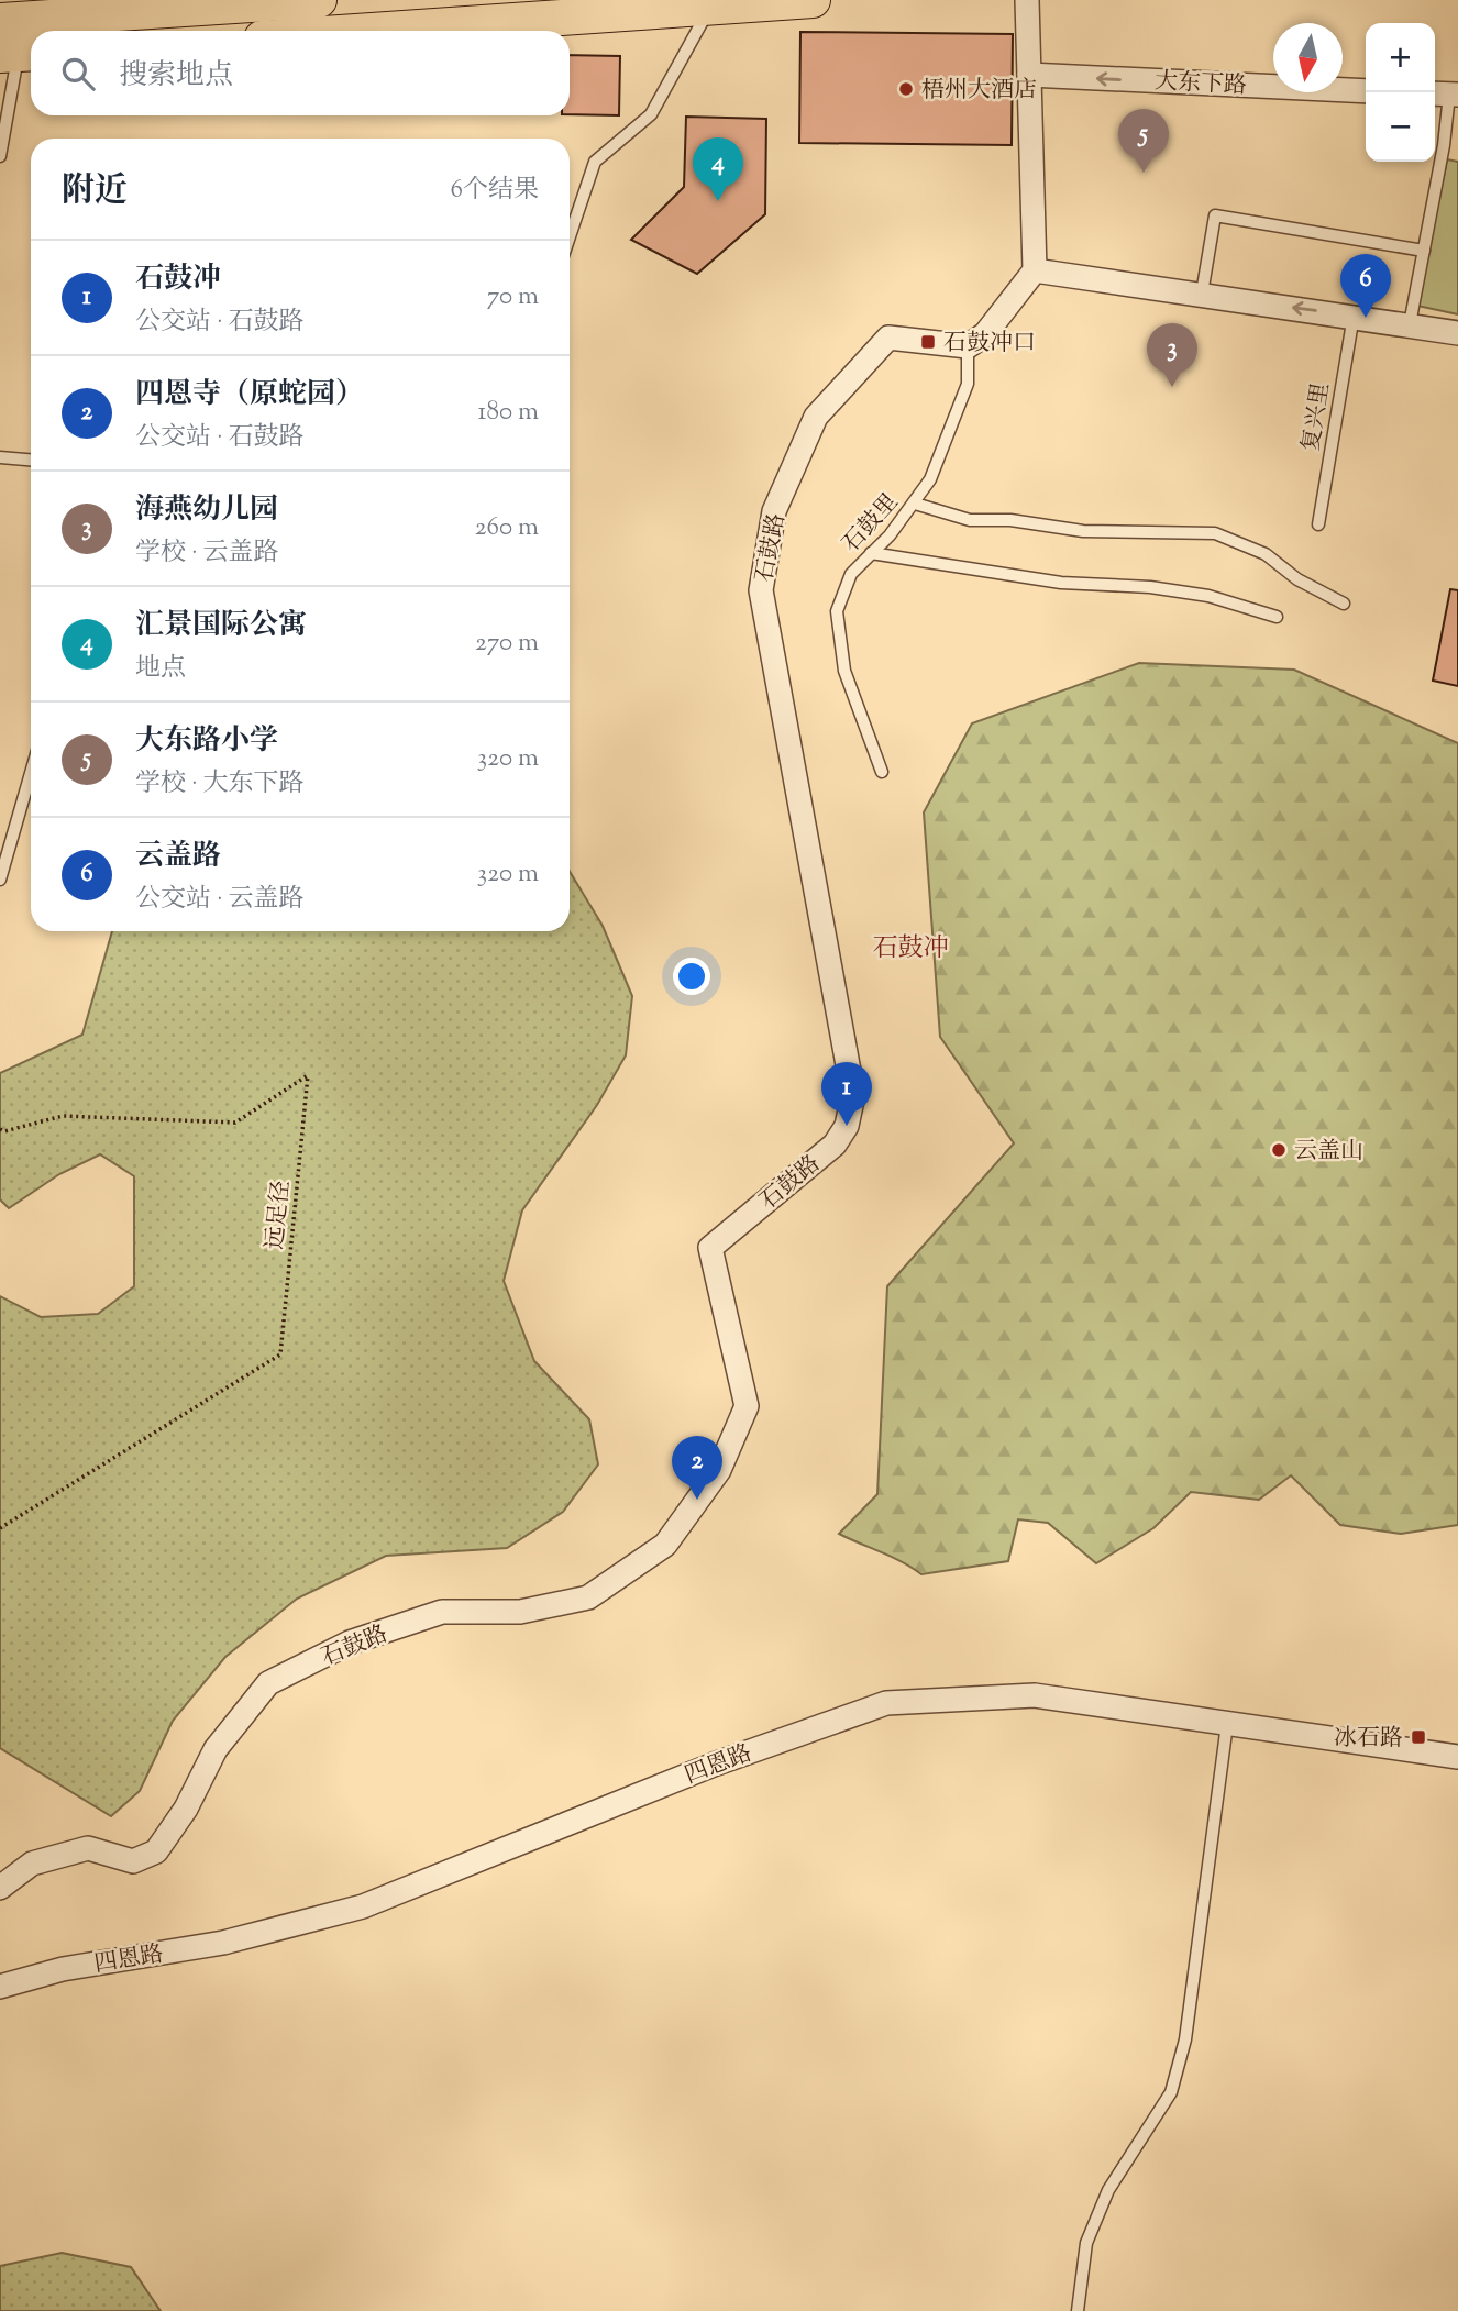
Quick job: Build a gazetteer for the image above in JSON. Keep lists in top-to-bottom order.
{
  "streets": {
    "street": ["大东下路", "石鼓路", "四恩路"],
    "lane": ["复兴里", "石鼓里"],
    "path": ["远足径"]
  },
  "crossings": [
    ["石鼓里", "石鼓路"]
  ],
  "districts": ["石鼓冲"],
  "places": {
    "other": ["梧州大酒店", "云盖山"],
    "transit": ["石鼓冲口", "冰石路"]
  },
  "north": "bottom",
  "page": {
    "map_buttons": ["+", "−"],
    "search": "搜索地点",
    "pins": [
      "5",
      "4",
      "6",
      "3",
      "1",
      "2"
    ],
    "heading": ["附近", "6个结果"],
    "list": [
      {
        "mark": "1",
        "name": "石鼓冲",
        "note": "公交站 · 石鼓路",
        "value": "70 m"
      },
      {
        "mark": "2",
        "name": "四恩寺（原蛇园）",
        "note": "公交站 · 石鼓路",
        "value": "180 m"
      },
      {
        "mark": "3",
        "name": "海燕幼儿园",
        "note": "学校 · 云盖路",
        "value": "260 m"
      },
      {
        "mark": "4",
        "name": "汇景国际公寓",
        "note": "地点",
        "value": "270 m"
      },
      {
        "mark": "5",
        "name": "大东路小学",
        "note": "学校 · 大东下路",
        "value": "320 m"
      },
      {
        "mark": "6",
        "name": "云盖路",
        "note": "公交站 · 云盖路",
        "value": "320 m"
      }
    ]
  }
}
